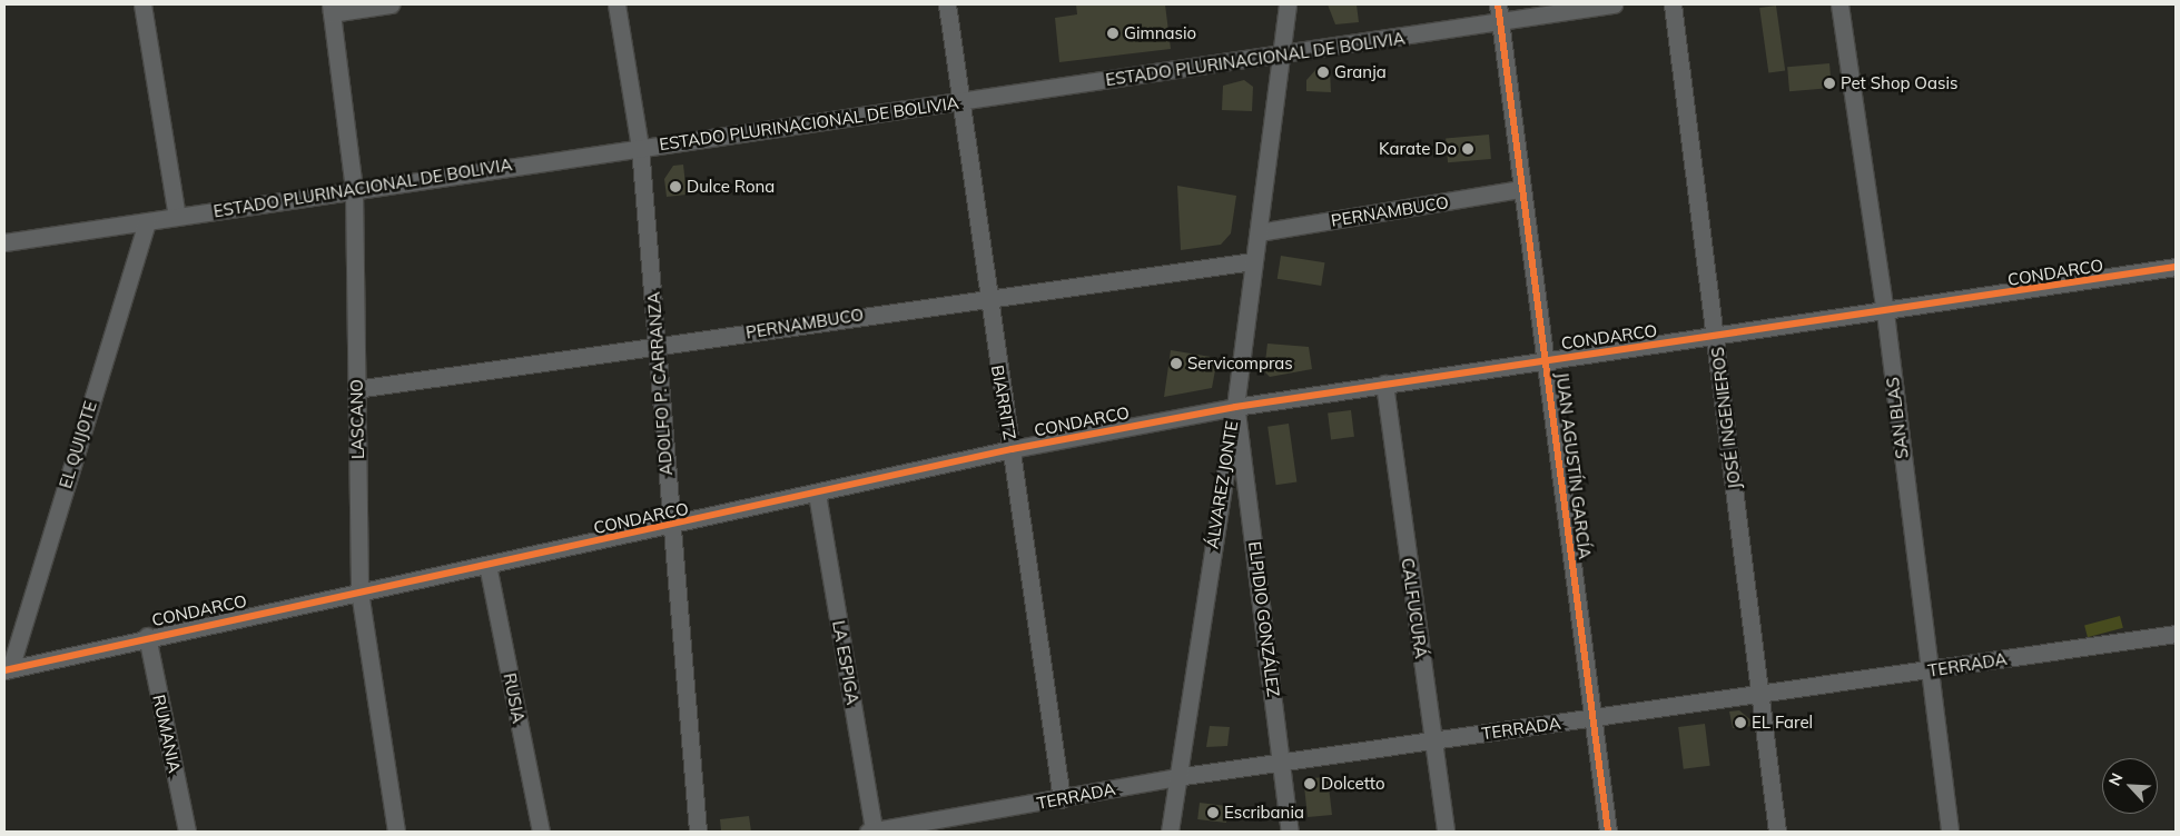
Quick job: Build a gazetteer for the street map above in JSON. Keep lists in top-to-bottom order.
{
  "streets": {
    "street": [
      "ESTADO PLURINACIONAL DE BOLIVIA",
      "PERNAMBUCO",
      "CONDARCO",
      "ADOLFO P. CARRANZA",
      "BIARRITZ",
      "JOSÉ INGENIEROS",
      "SAN BLAS",
      "LASCANO",
      "EL QUIJOTE",
      "JUAN AGUSTÍN GARCÍA",
      "ÁLVAREZ JONTE",
      "CALFUCURÁ",
      "ELPIDIO GONZÁLEZ",
      "LA ESPIGA",
      "TERRADA",
      "RUSIA",
      "RUMANIA"
    ]
  },
  "crossings": [
    ["ESTADO PLURINACIONAL DE BOLIVIA", "ADOLFO P. CARRANZA"],
    ["ESTADO PLURINACIONAL DE BOLIVIA", "BIARRITZ"],
    ["ESTADO PLURINACIONAL DE BOLIVIA", "LASCANO"],
    ["ESTADO PLURINACIONAL DE BOLIVIA", "EL QUIJOTE"],
    ["ESTADO PLURINACIONAL DE BOLIVIA", "JUAN AGUSTÍN GARCÍA"],
    ["ESTADO PLURINACIONAL DE BOLIVIA", "ÁLVAREZ JONTE"],
    ["PERNAMBUCO", "ADOLFO P. CARRANZA"],
    ["PERNAMBUCO", "BIARRITZ"],
    ["PERNAMBUCO", "LASCANO"],
    ["PERNAMBUCO", "JUAN AGUSTÍN GARCÍA"],
    ["PERNAMBUCO", "ÁLVAREZ JONTE"],
    ["CONDARCO", "ADOLFO P. CARRANZA"],
    ["CONDARCO", "BIARRITZ"],
    ["CONDARCO", "JOSÉ INGENIEROS"],
    ["CONDARCO", "SAN BLAS"],
    ["CONDARCO", "LASCANO"],
    ["CONDARCO", "EL QUIJOTE"],
    ["CONDARCO", "JUAN AGUSTÍN GARCÍA"],
    ["CONDARCO", "ÁLVAREZ JONTE"],
    ["CONDARCO", "CALFUCURÁ"],
    ["CONDARCO", "ELPIDIO GONZÁLEZ"],
    ["CONDARCO", "LA ESPIGA"],
    ["CONDARCO", "RUSIA"],
    ["CONDARCO", "RUMANIA"],
    ["BIARRITZ", "TERRADA"],
    ["JOSÉ INGENIEROS", "TERRADA"],
    ["SAN BLAS", "TERRADA"],
    ["JUAN AGUSTÍN GARCÍA", "TERRADA"],
    ["ÁLVAREZ JONTE", "ELPIDIO GONZÁLEZ"],
    ["ÁLVAREZ JONTE", "TERRADA"],
    ["CALFUCURÁ", "TERRADA"],
    ["ELPIDIO GONZÁLEZ", "TERRADA"],
    ["LA ESPIGA", "TERRADA"]
  ],
  "places": [
    "Gimnasio",
    "Granja",
    "Pet Shop Oasis",
    "Karate Do",
    "Dulce Rona",
    "Servicompras",
    "EL Farel",
    "Dolcetto",
    "Escribania"
  ],
  "north": "top left"
}
